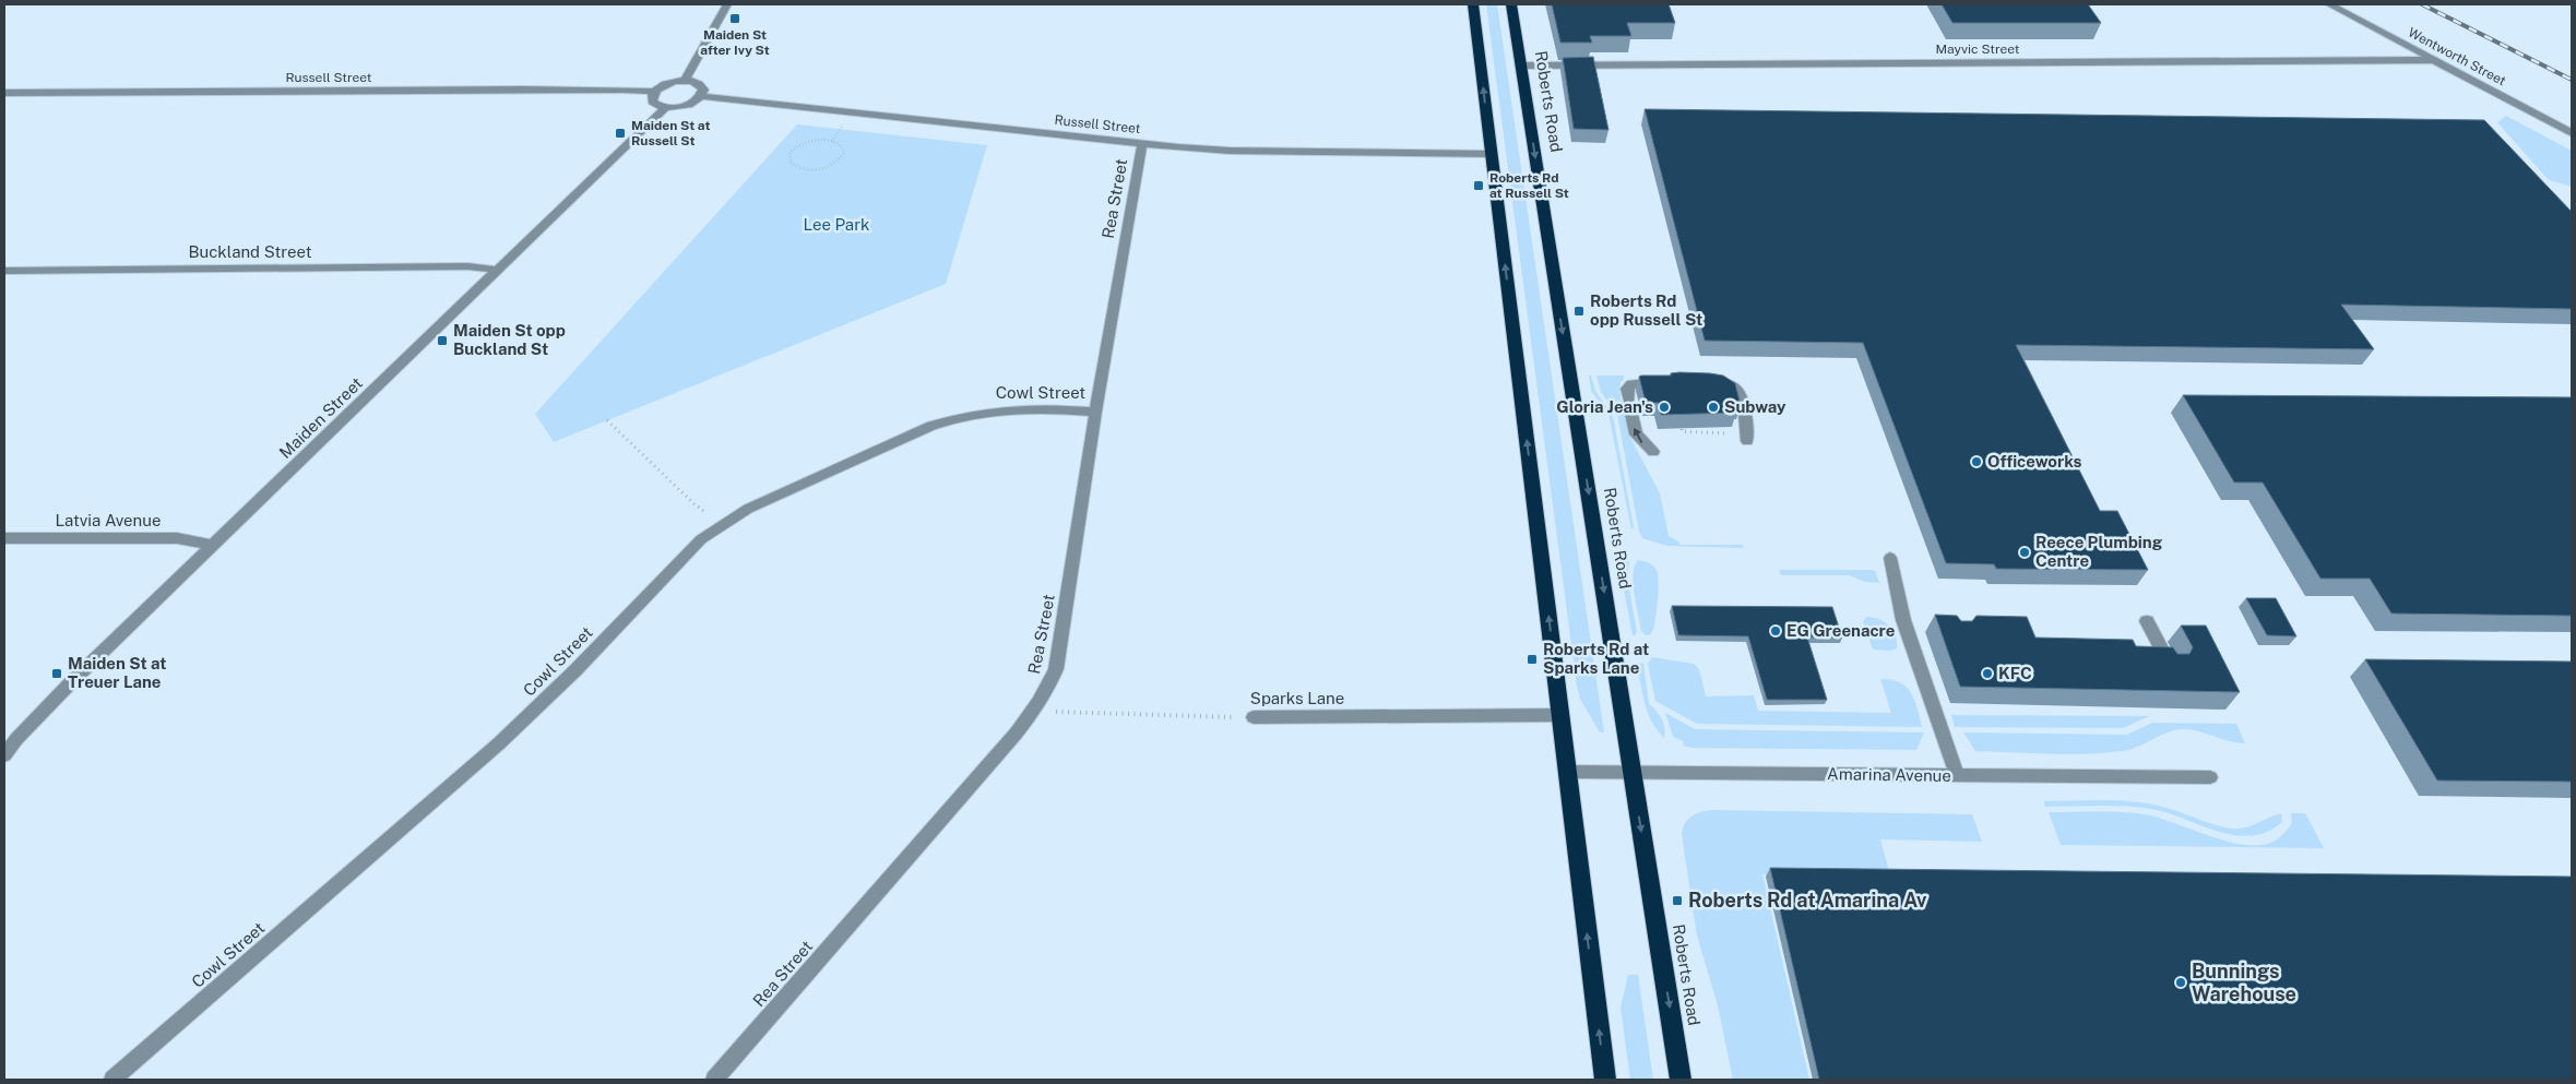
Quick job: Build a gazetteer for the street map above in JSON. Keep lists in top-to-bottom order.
{
  "streets": {
    "highway": ["Roberts Road"],
    "street": [
      "Mayvic Street",
      "Wentworth Street",
      "Russell Street",
      "Rea Street",
      "Buckland Street",
      "Cowl Street",
      "Maiden Street",
      "Latvia Avenue",
      "Sparks Lane",
      "Amarina Avenue"
    ]
  },
  "crossings": [
    ["Mayvic Street", "Wentworth Street"],
    ["Mayvic Street", "Roberts Road"],
    ["Russell Street", "Rea Street"],
    ["Roberts Road", "Amarina Avenue"],
    ["Rea Street", "Cowl Street"],
    ["Rea Street", "Sparks Lane"],
    ["Buckland Street", "Maiden Street"],
    ["Maiden Street", "Latvia Avenue"]
  ],
  "parks": ["Lee Park"],
  "places": {
    "transit": [
      "Maiden St after Ivy St",
      "Maiden St at Russell St",
      "Roberts Rd at Russell St",
      "Roberts Rd opp Russell St",
      "Maiden St opp Buckland St",
      "Roberts Rd at Sparks Lane",
      "Maiden St at Treuer Lane",
      "Roberts Rd at Amarina Av"
    ],
    "other": [
      "Gloria Jean's",
      "Subway",
      "Officeworks",
      "Reece Plumbing Centre",
      "EG Greenacre",
      "KFC",
      "Bunnings Warehouse"
    ]
  }
}
